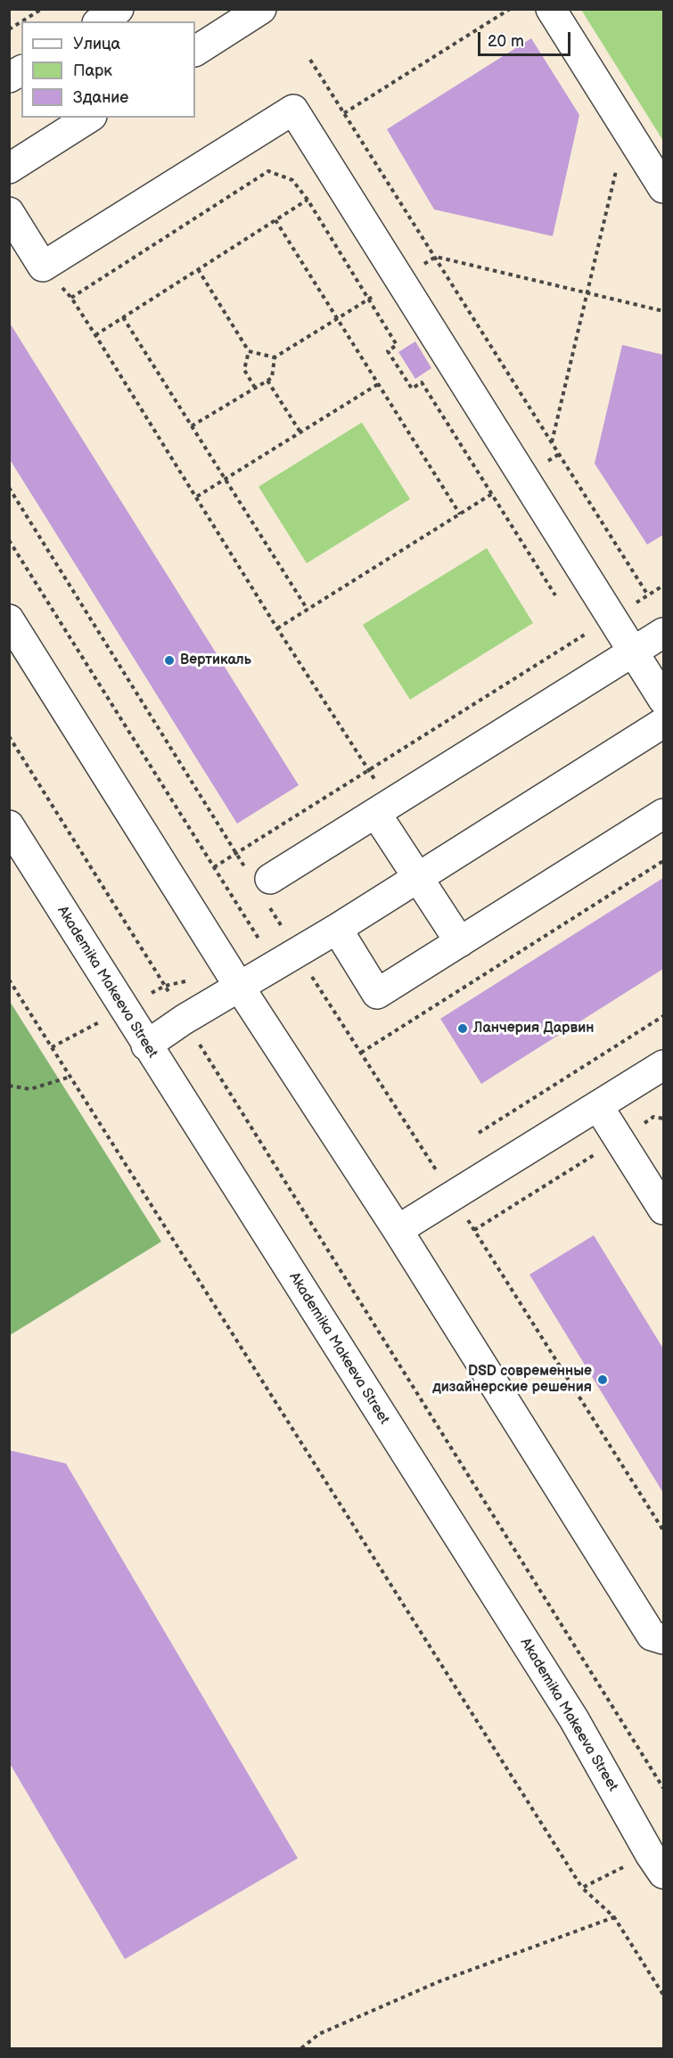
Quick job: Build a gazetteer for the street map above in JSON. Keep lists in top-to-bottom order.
{
  "streets": {
    "street": ["Akademika Makeeva Street"]
  },
  "places": ["Вертикаль", "Ланчерия Дарвин", "DSD современные дизайнерские решения"],
  "legend": ["Улица", "Парк", "Здание"],
  "scale_bar": "20 m"
}
